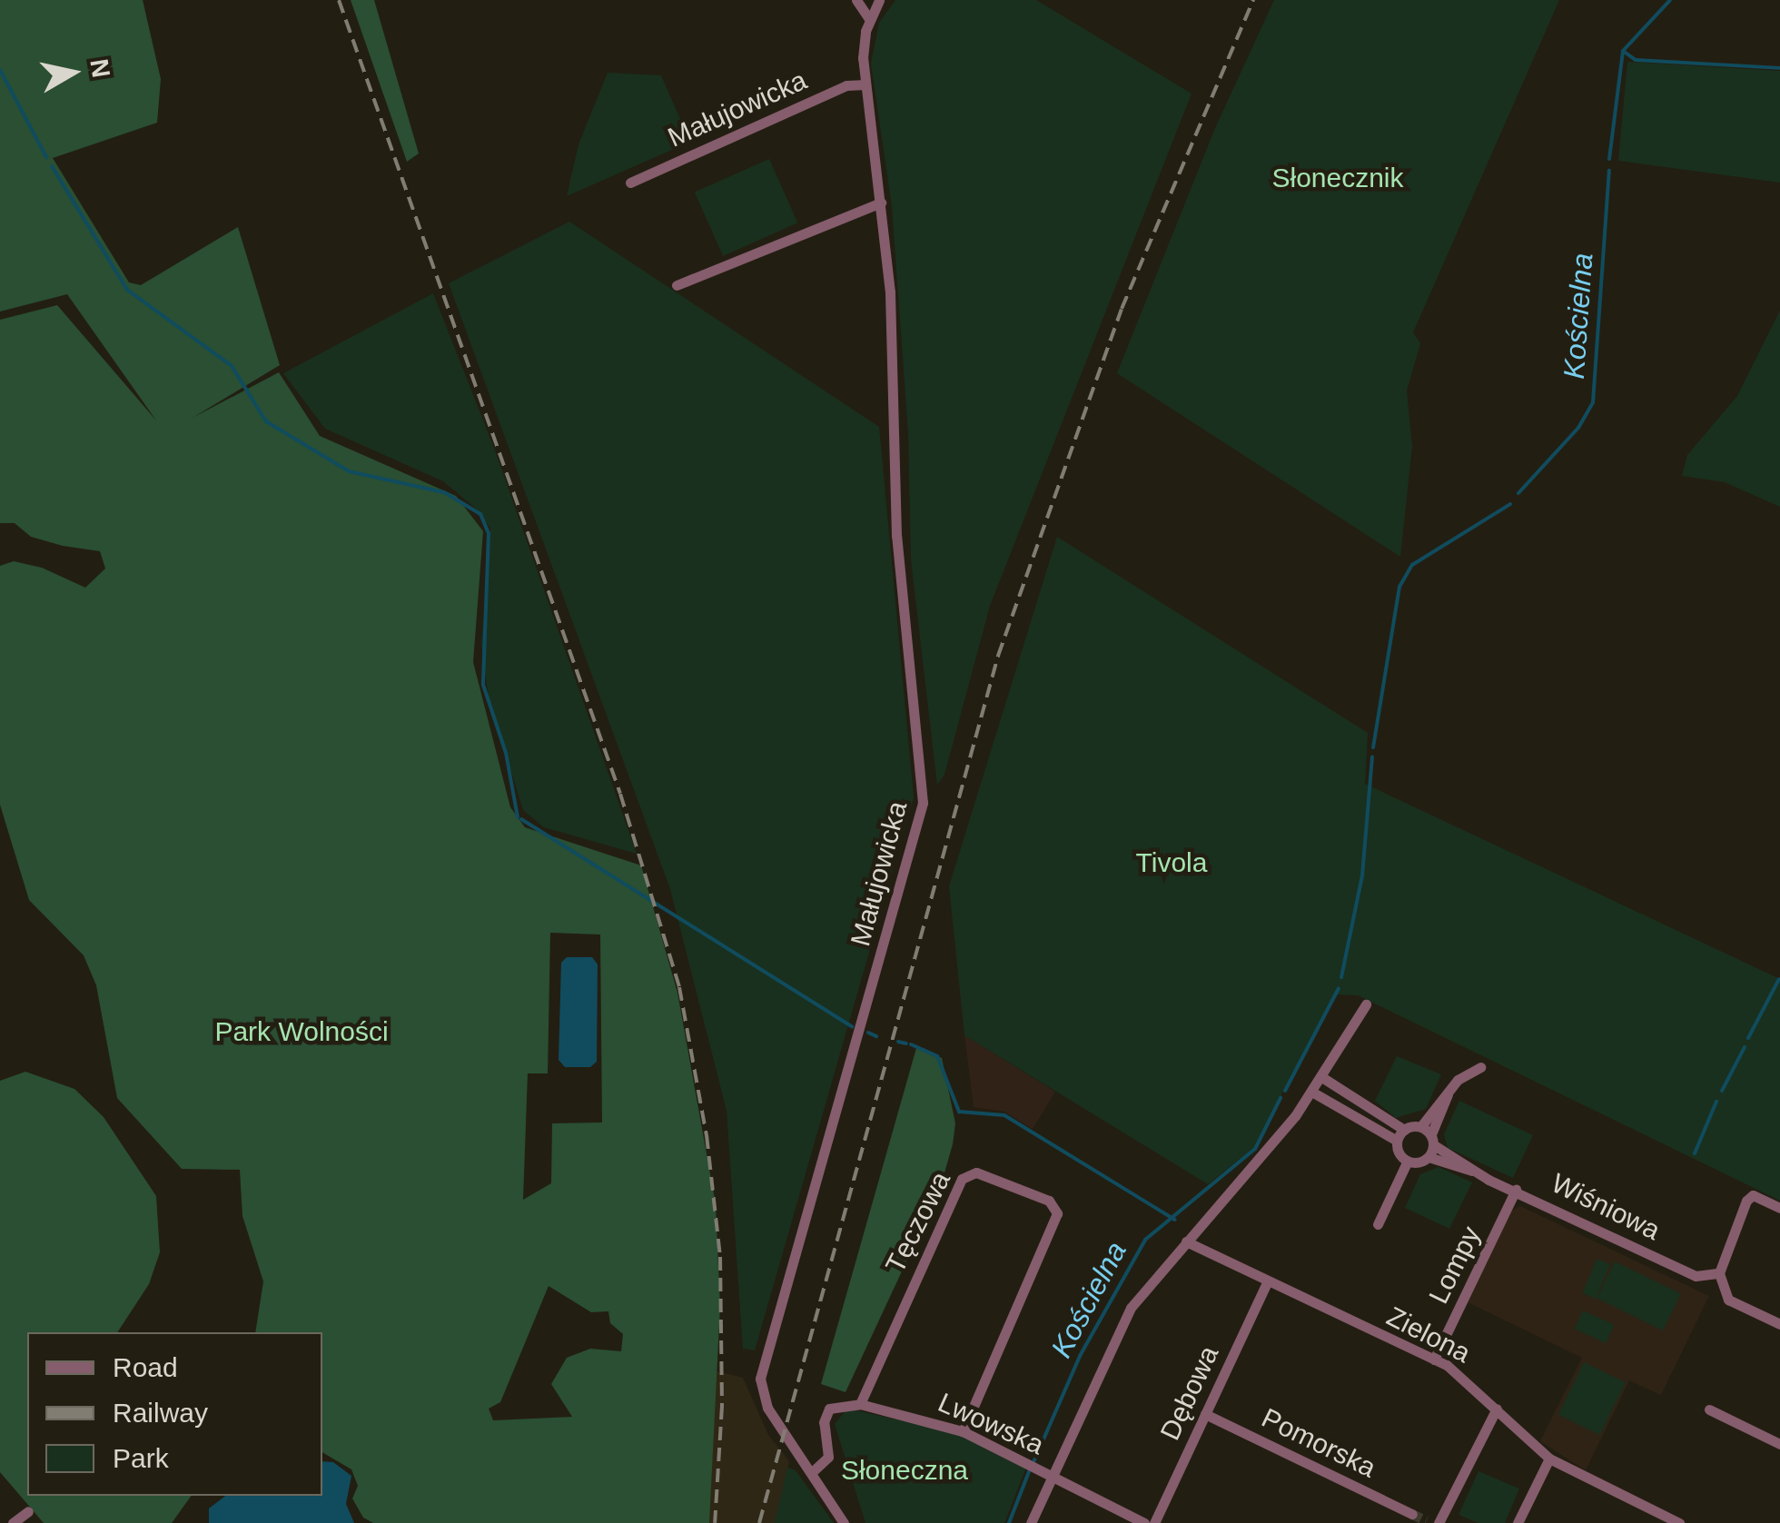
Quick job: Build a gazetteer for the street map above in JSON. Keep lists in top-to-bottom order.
{
  "streets": {
    "street": [
      "Małujowicka",
      "Wiśniowa",
      "Tęczowa",
      "Lompy",
      "Zielona",
      "Dębowa",
      "Lwowska",
      "Pomorska"
    ]
  },
  "crossings": [
    ["Wiśniowa", "Lompy"],
    ["Tęczowa", "Lwowska"],
    ["Lompy", "Zielona"],
    ["Zielona", "Dębowa"],
    ["Dębowa", "Pomorska"]
  ],
  "water": ["Kościelna"],
  "parks": [
    "Słonecznik",
    "Tivola",
    "Park Wolności",
    "Słoneczna"
  ],
  "legend": ["Road", "Railway", "Park"],
  "north": "right"
}
